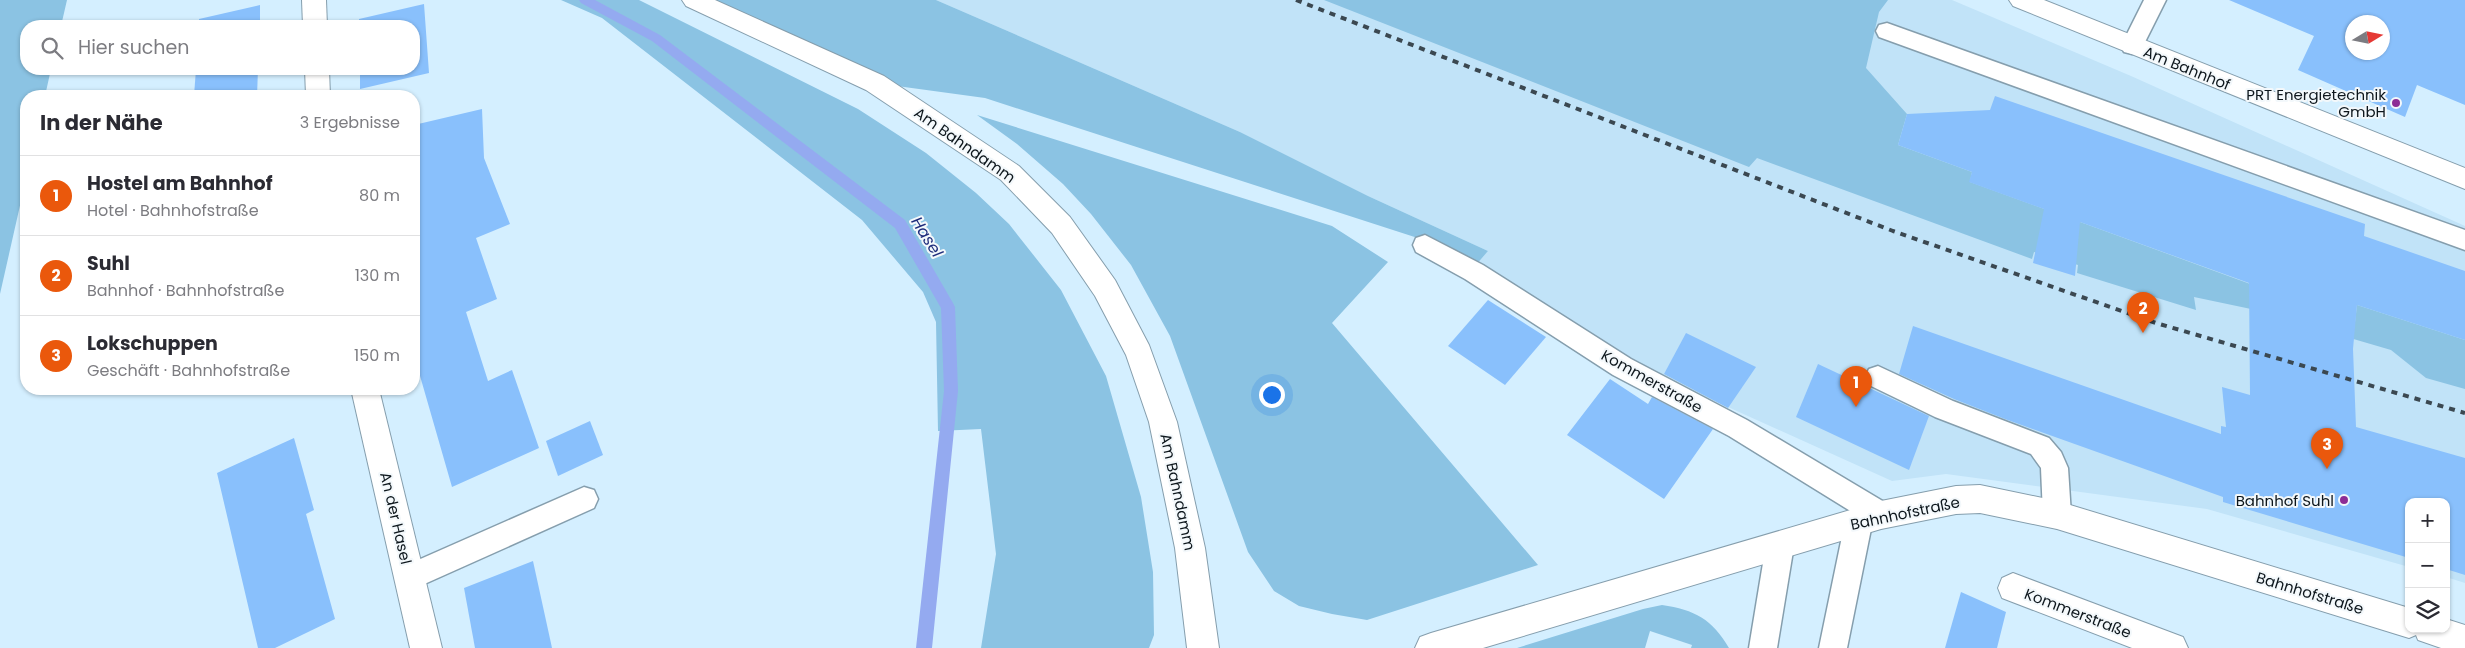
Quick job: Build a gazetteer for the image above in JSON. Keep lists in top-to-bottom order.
{
  "streets": {
    "street": [
      "Am Bahnhof",
      "Am Bahndamm",
      "Kommerstraße",
      "Bahnhofstraße",
      "An der Hasel"
    ]
  },
  "crossings": [
    ["Kommerstraße", "Bahnhofstraße"]
  ],
  "water": ["Hasel"],
  "places": ["PRT Energietechnik GmbH", "Bahnhof Suhl"],
  "north": "right",
  "page": {
    "search": "Hier suchen",
    "heading": ["In der Nähe", "3 Ergebnisse"],
    "list": [
      {
        "mark": "1",
        "name": "Hostel am Bahnhof",
        "note": "Hotel · Bahnhofstraße",
        "value": "80 m"
      },
      {
        "mark": "2",
        "name": "Suhl",
        "note": "Bahnhof · Bahnhofstraße",
        "value": "130 m"
      },
      {
        "mark": "3",
        "name": "Lokschuppen",
        "note": "Geschäft · Bahnhofstraße",
        "value": "150 m"
      }
    ],
    "pins": ["2", "1", "3"],
    "map_buttons": ["+", "−"]
  }
}
